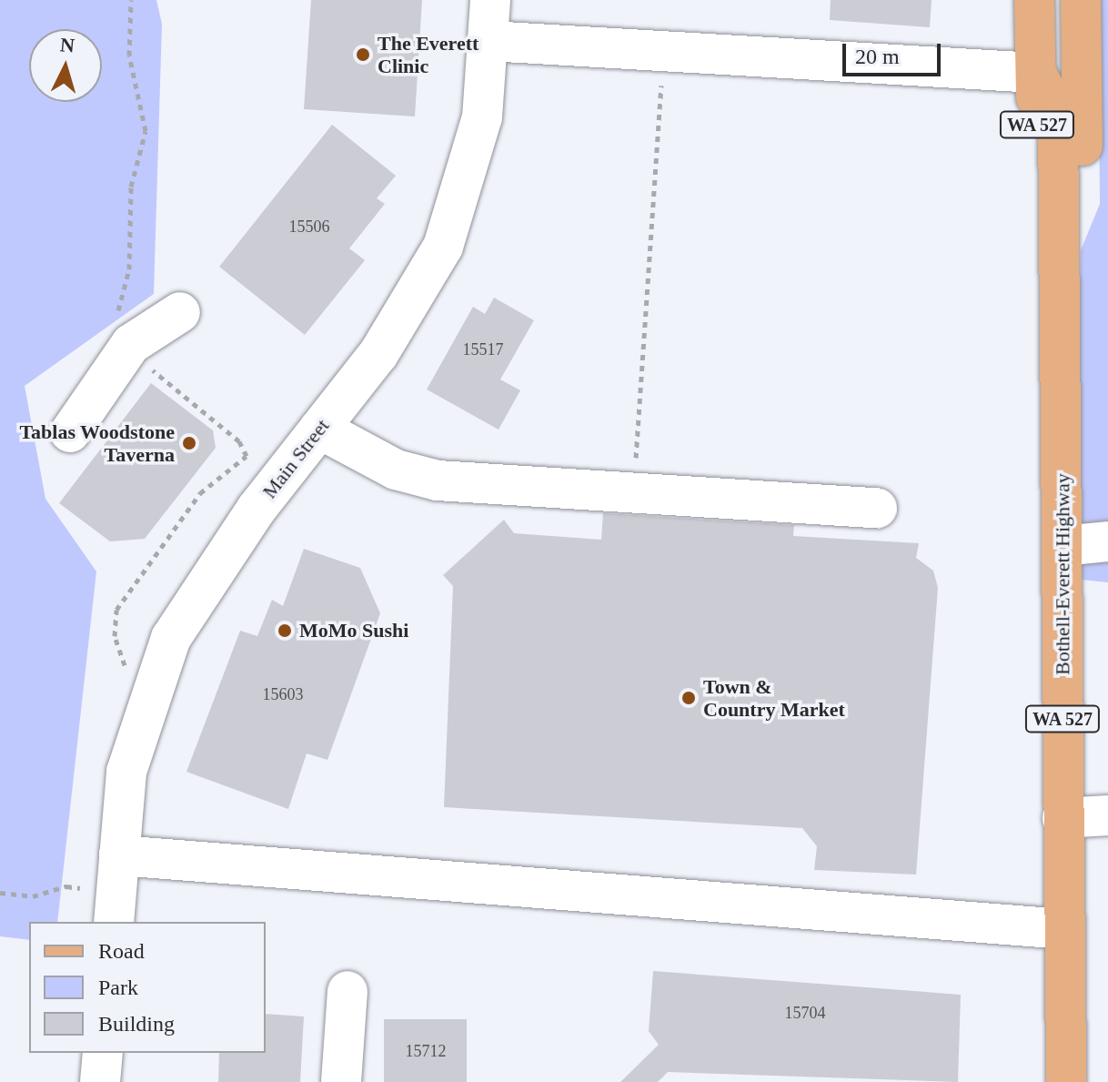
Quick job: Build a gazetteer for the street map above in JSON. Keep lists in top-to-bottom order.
{
  "streets": {
    "main road": ["WA 527", "Bothell-Everett Highway"],
    "street": ["Main Street"]
  },
  "crossings": [
    ["WA 527", "Bothell-Everett Highway"]
  ],
  "places": [
    "The Everett Clinic",
    "Tablas Woodstone Taverna",
    "MoMo Sushi",
    "Town & Country Market"
  ],
  "house_numbers": [
    "15506",
    "15517",
    "15603",
    "15704",
    "15712"
  ],
  "legend": ["Road", "Park", "Building"],
  "scale_bar": "20 m",
  "north": "top"
}
